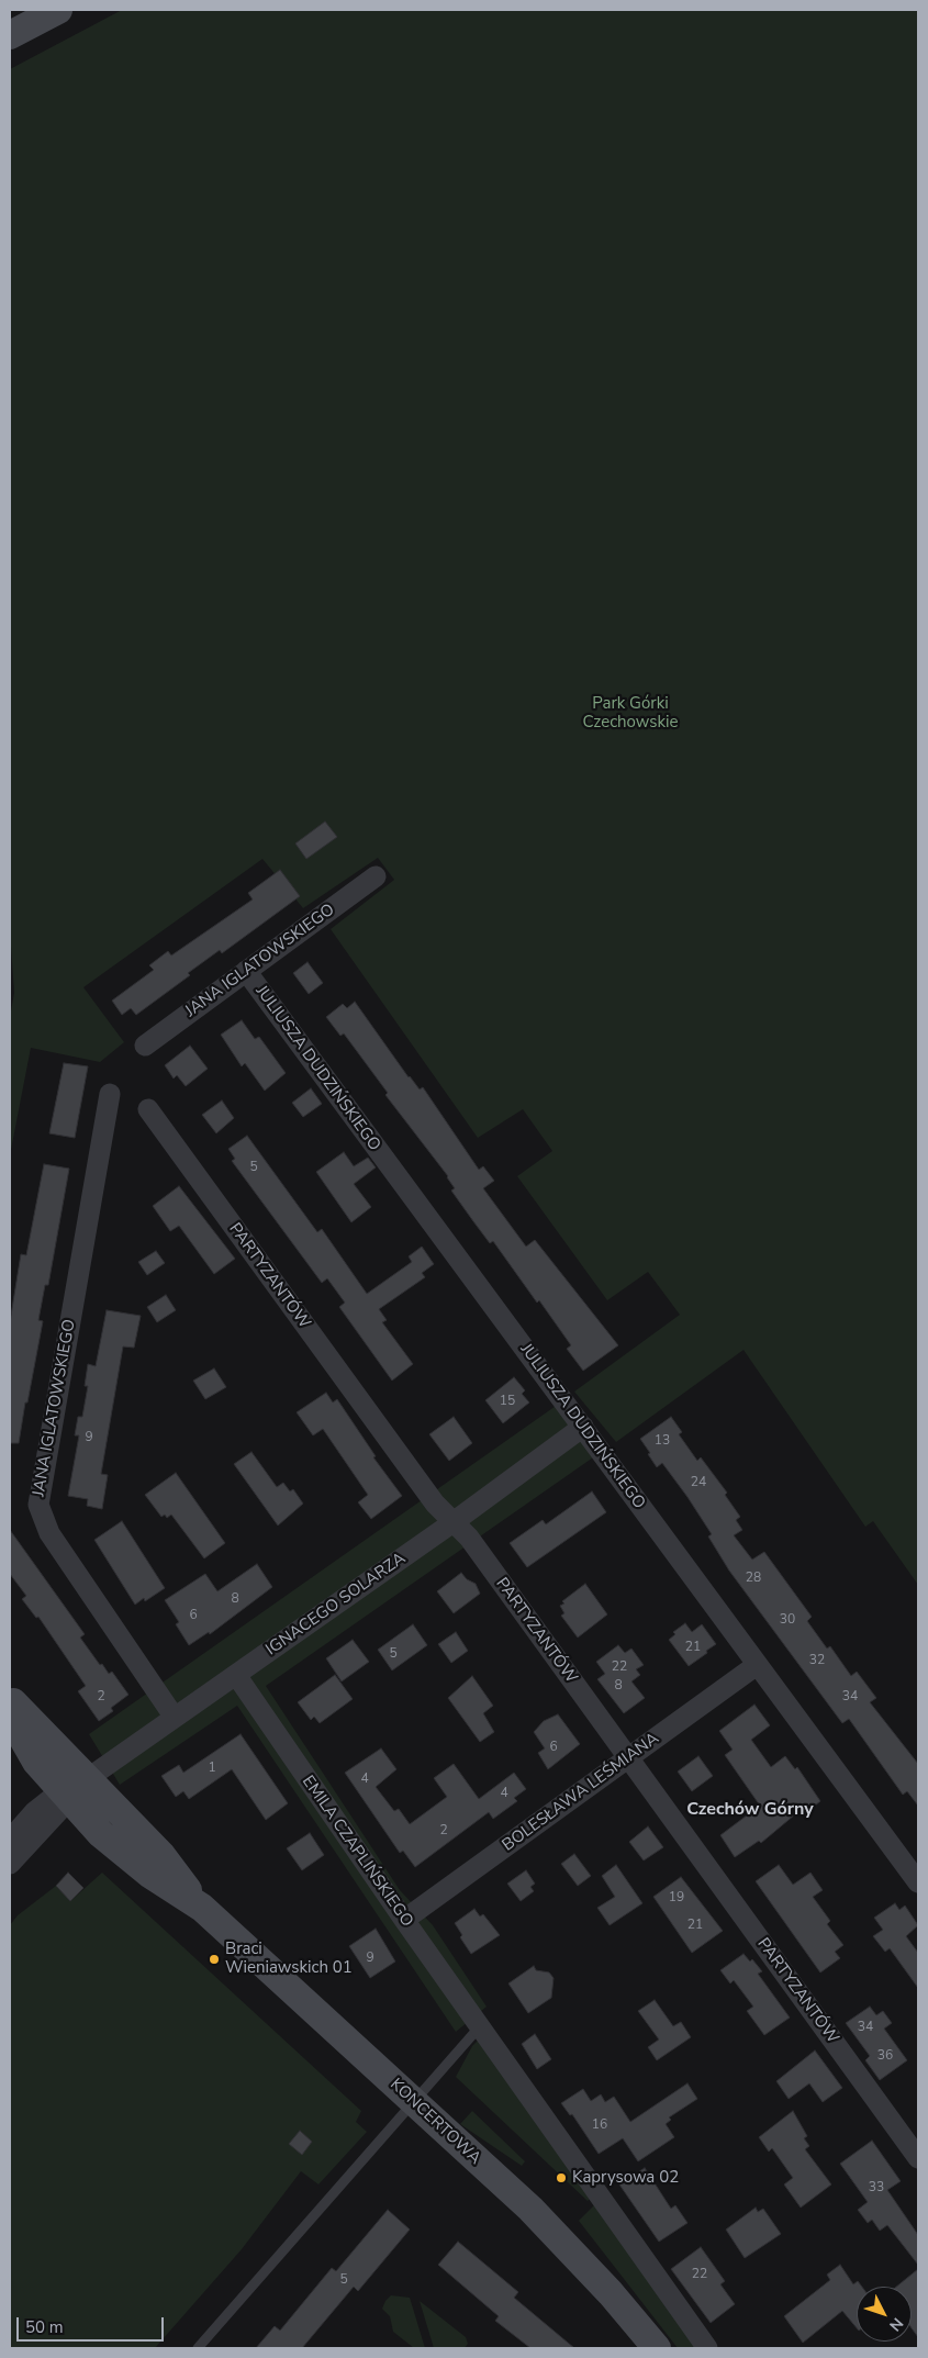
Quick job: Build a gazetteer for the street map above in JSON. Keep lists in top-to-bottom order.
{
  "streets": {
    "street": [
      "JANA IGLATOWSKIEGO",
      "JULIUSZA DUDZIŃSKIEGO",
      "PARTYZANTÓW",
      "IGNACEGO SOLARZA",
      "BOLESŁAWA LEŚMIANA",
      "EMILA CZAPLIŃSKIEGO",
      "KONCERTOWA"
    ]
  },
  "crossings": [
    ["JANA IGLATOWSKIEGO", "JULIUSZA DUDZIŃSKIEGO"],
    ["JANA IGLATOWSKIEGO", "IGNACEGO SOLARZA"],
    ["JULIUSZA DUDZIŃSKIEGO", "IGNACEGO SOLARZA"],
    ["JULIUSZA DUDZIŃSKIEGO", "BOLESŁAWA LEŚMIANA"],
    ["PARTYZANTÓW", "IGNACEGO SOLARZA"],
    ["PARTYZANTÓW", "BOLESŁAWA LEŚMIANA"],
    ["IGNACEGO SOLARZA", "EMILA CZAPLIŃSKIEGO"],
    ["IGNACEGO SOLARZA", "KONCERTOWA"],
    ["BOLESŁAWA LEŚMIANA", "EMILA CZAPLIŃSKIEGO"]
  ],
  "districts": ["Czechów Górny"],
  "parks": ["Park Górki Czechowskie"],
  "places": ["Braci Wieniawskich 01", "Kaprysowa 02"],
  "house_numbers": [
    "5",
    "15",
    "9",
    "13",
    "24",
    "28",
    "8",
    "6",
    "30",
    "21",
    "5",
    "32",
    "22",
    "8",
    "2",
    "34",
    "6",
    "1",
    "4",
    "4",
    "2",
    "19",
    "21",
    "9",
    "34",
    "36",
    "16",
    "33",
    "22",
    "5"
  ],
  "scale_bar": "50 m",
  "north": "bottom right"
}
